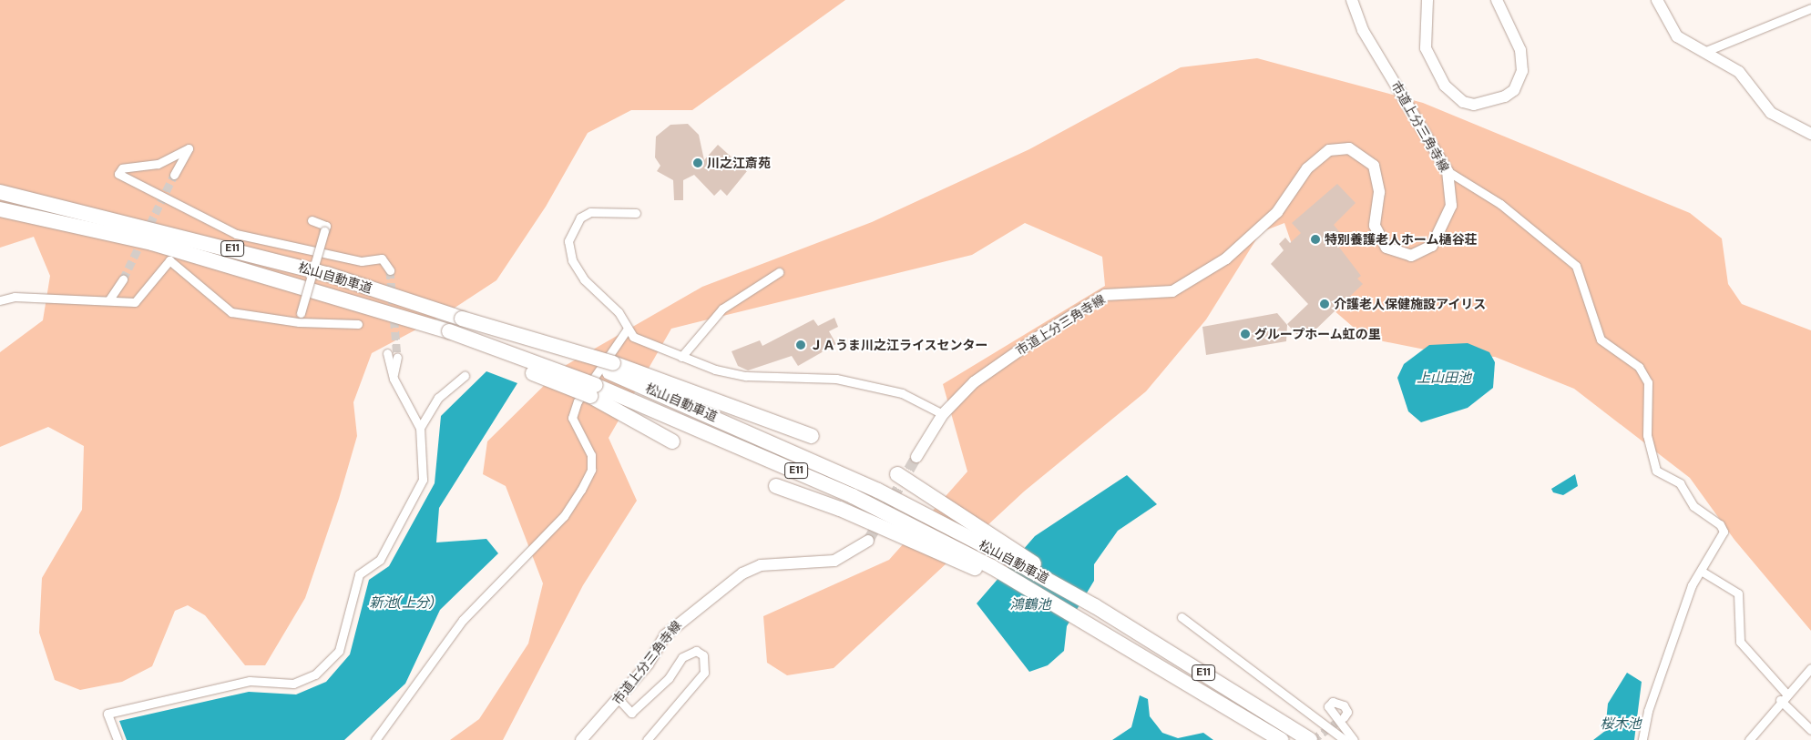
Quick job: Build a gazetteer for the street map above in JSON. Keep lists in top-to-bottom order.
{
  "streets": {
    "highway": ["E11", "松山自動車道"],
    "street": ["市道上分三角寺線"]
  },
  "crossings": [
    ["E11", "松山自動車道"]
  ],
  "water": [
    "上山田池",
    "新池(上分)",
    "鴻鶴池",
    "桜木池"
  ],
  "places": [
    "川之江斎苑",
    "特別養護老人ホーム樋谷荘",
    "介護老人保健施設アイリス",
    "グループホーム虹の里",
    "ＪＡうま川之江ライスセンター"
  ]
}
